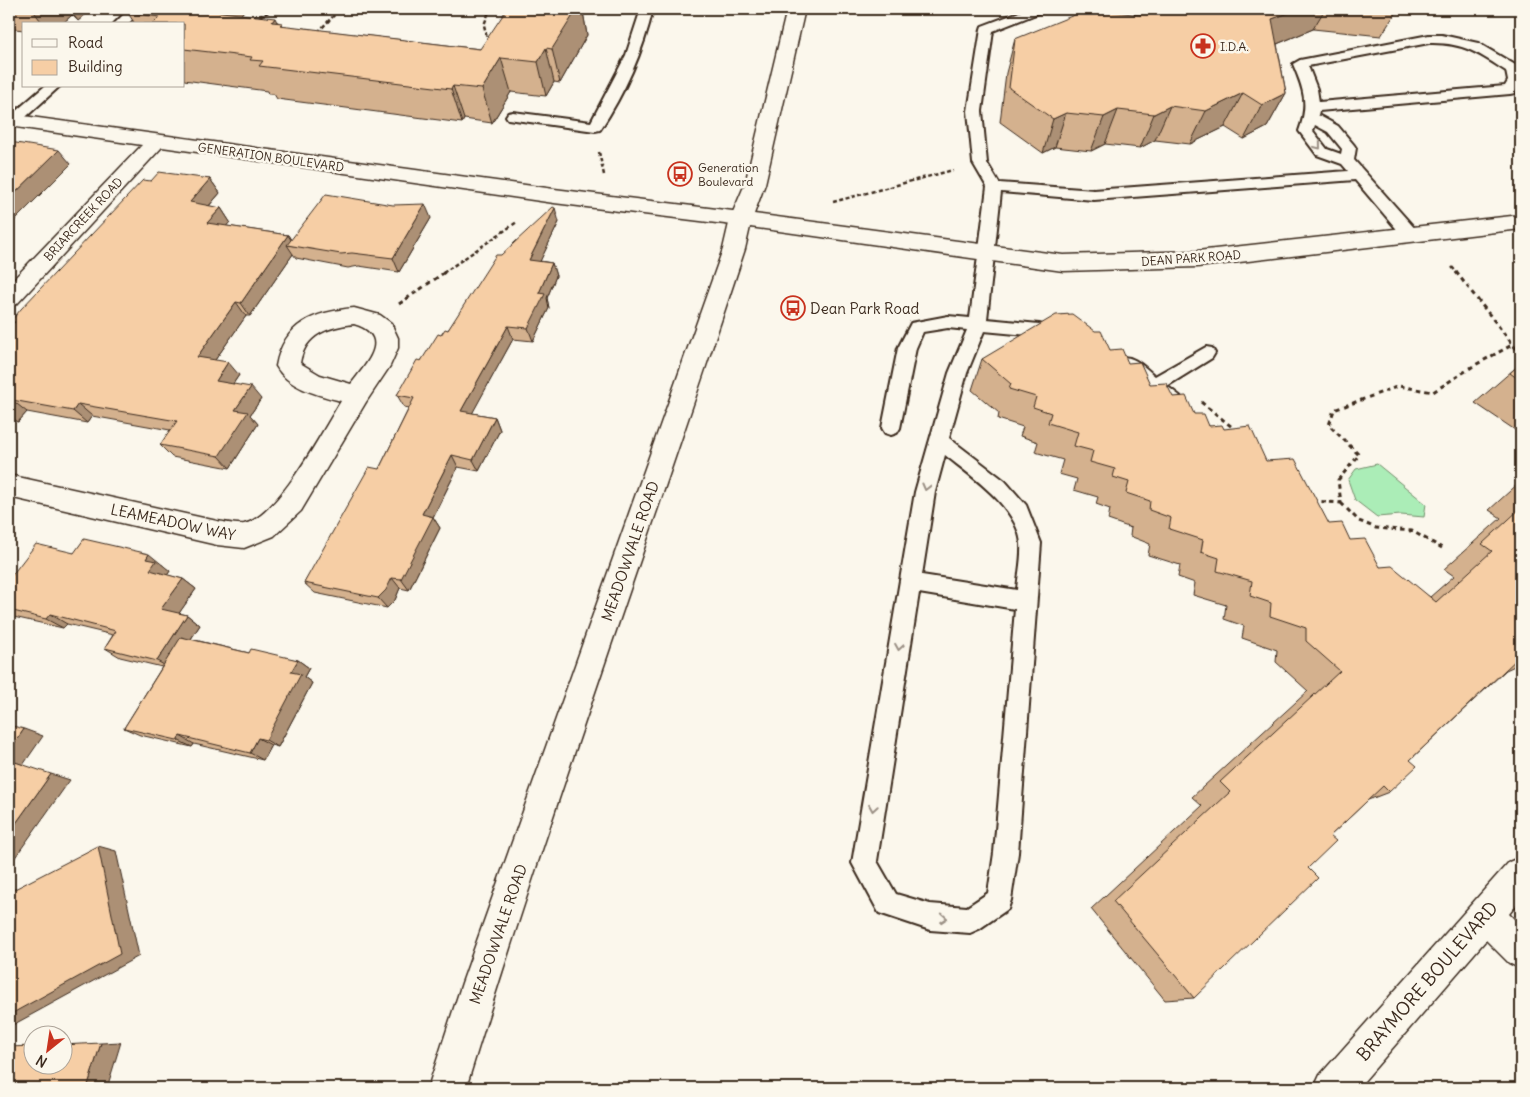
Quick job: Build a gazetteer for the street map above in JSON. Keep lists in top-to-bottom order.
{
  "streets": {
    "street": [
      "GENERATION BOULEVARD",
      "BRIARCREEK ROAD",
      "DEAN PARK ROAD",
      "LEAMEADOW WAY",
      "MEADOWVALE ROAD",
      "BRAYMORE BOULEVARD"
    ]
  },
  "crossings": [
    ["GENERATION BOULEVARD", "BRIARCREEK ROAD"],
    ["GENERATION BOULEVARD", "DEAN PARK ROAD"],
    ["GENERATION BOULEVARD", "MEADOWVALE ROAD"],
    ["DEAN PARK ROAD", "MEADOWVALE ROAD"]
  ],
  "places": {
    "pharmacy": ["I.D.A."],
    "bus stop": ["Generation Boulevard", "Dean Park Road"]
  },
  "legend": ["Road", "Building"],
  "north": "bottom left"
}
